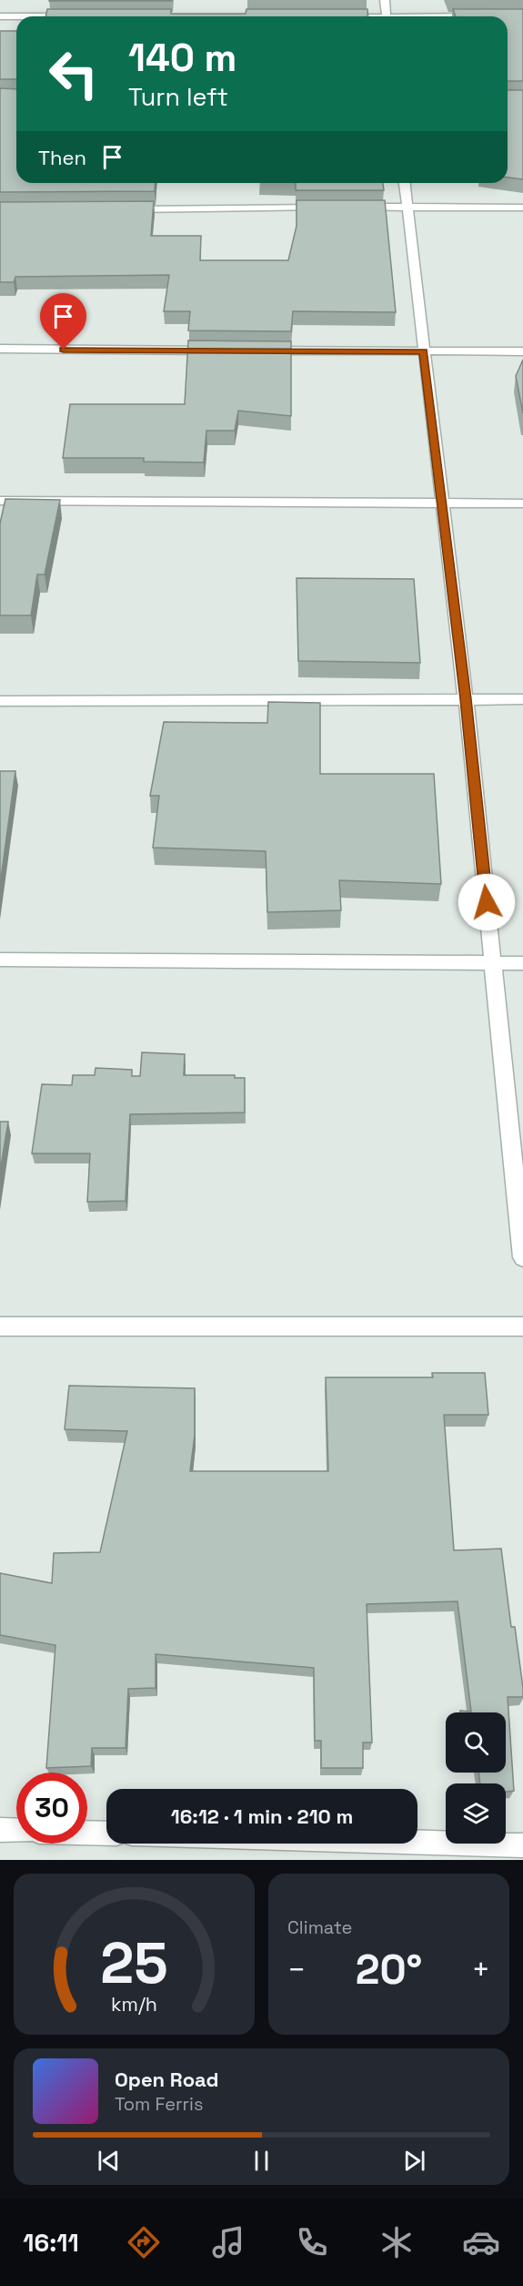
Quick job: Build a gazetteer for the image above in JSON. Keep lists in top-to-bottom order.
{
  "page": {
    "turn": ["140 m", "Turn left"],
    "then": "Then",
    "limit": "30",
    "trip": "16:12 · 1 min · 210 m",
    "tile": "Climate",
    "heat": ["−", "20°", "+"],
    "song": ["Open Road", "Tom Ferris"],
    "tabs": "16:11",
    "gauge": ["25", "km/h"]
  }
}
